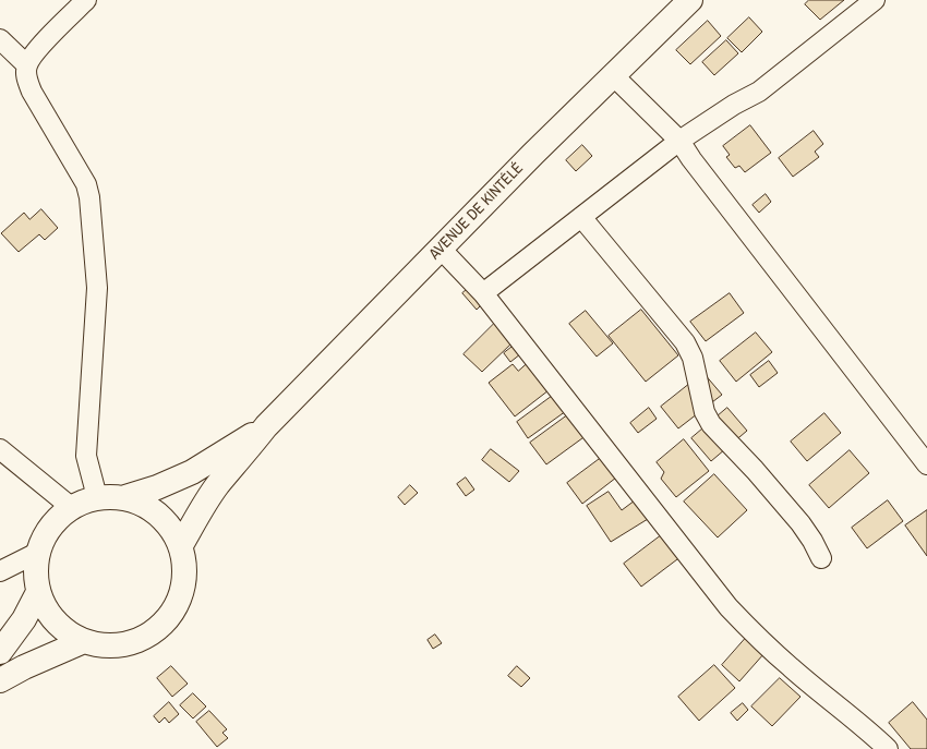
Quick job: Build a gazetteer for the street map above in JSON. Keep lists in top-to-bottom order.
{
  "streets": {
    "main road": ["AVENUE DE KINTÉLÉ"]
  }
}
